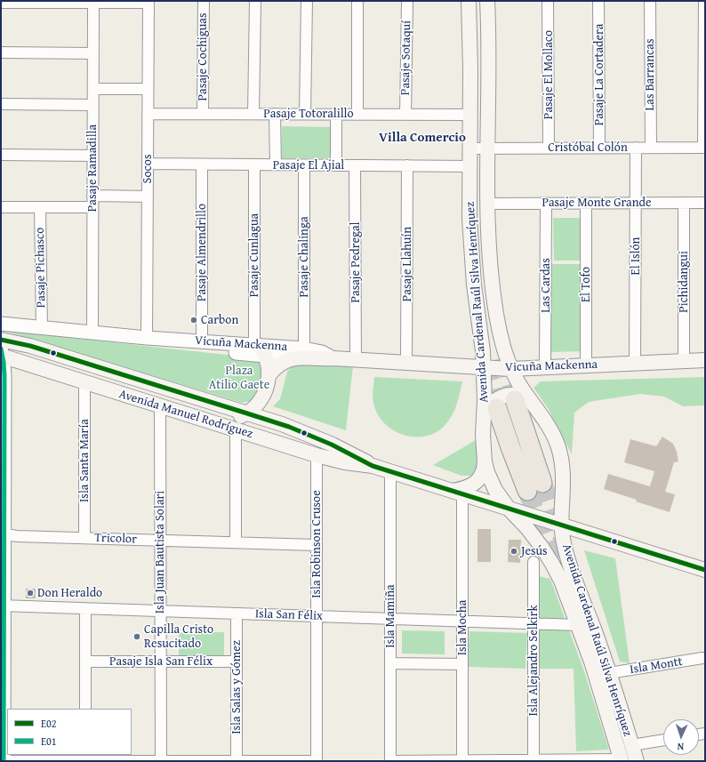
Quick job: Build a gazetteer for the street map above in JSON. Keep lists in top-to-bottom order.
{
  "streets": {
    "main road": ["Avenida Cardenal Raúl Silva Henríquez", "Vicuña Mackenna", "Avenida Manuel Rodríguez"],
    "street": [
      "Pasaje Cochiguas",
      "Pasaje Sotaquí",
      "Pasaje El Mollaco",
      "Pasaje La Cortadera",
      "Las Barrancas",
      "Pasaje Totoralillo",
      "Cristóbal Colón",
      "Pasaje El Ajial",
      "Pasaje Ramadilla",
      "Socos",
      "Pasaje Monte Grande",
      "Pasaje Almendrillo",
      "Pasaje Cunlagua",
      "El Islón",
      "Pasaje Chalinga",
      "Pasaje Pedregal",
      "Pasaje Llahuín",
      "Pasaje Pichasco",
      "Pichidangui",
      "El Tofo",
      "Las Cardas",
      "Isla Santa María",
      "Tricolor",
      "Isla Robinson Crusoe",
      "Isla Juan Bautista Solari",
      "Isla San Félix",
      "Isla Mamiña",
      "Isla Mocha",
      "Isla Alejandro Selkirk",
      "Pasaje Isla San Félix",
      "Isla Montt",
      "Isla Salas y Gómez"
    ]
  },
  "crossings": [
    ["Pasaje Cochiguas", "Pasaje Totoralillo"],
    ["Pasaje Sotaquí", "Pasaje Totoralillo"],
    ["Pasaje El Mollaco", "Cristóbal Colón"],
    ["Pasaje La Cortadera", "Cristóbal Colón"],
    ["Las Barrancas", "Cristóbal Colón"],
    ["Pasaje Totoralillo", "Socos"],
    ["Pasaje Totoralillo", "Avenida Cardenal Raúl Silva Henríquez"],
    ["Cristóbal Colón", "El Islón"],
    ["Cristóbal Colón", "Avenida Cardenal Raúl Silva Henríquez"],
    ["Pasaje El Ajial", "Socos"],
    ["Pasaje El Ajial", "Pasaje Almendrillo"],
    ["Pasaje El Ajial", "Pasaje Cunlagua"],
    ["Pasaje El Ajial", "Pasaje Chalinga"],
    ["Pasaje El Ajial", "Pasaje Pedregal"],
    ["Pasaje El Ajial", "Pasaje Llahuín"],
    ["Pasaje El Ajial", "Avenida Cardenal Raúl Silva Henríquez"],
    ["Pasaje Ramadilla", "Vicuña Mackenna"],
    ["Socos", "Vicuña Mackenna"],
    ["Pasaje Monte Grande", "El Islón"],
    ["Pasaje Monte Grande", "Pichidangui"],
    ["Pasaje Monte Grande", "El Tofo"],
    ["Pasaje Monte Grande", "Las Cardas"],
    ["Pasaje Monte Grande", "Avenida Cardenal Raúl Silva Henríquez"],
    ["Pasaje Almendrillo", "Vicuña Mackenna"],
    ["Pasaje Cunlagua", "Vicuña Mackenna"],
    ["El Islón", "Vicuña Mackenna"],
    ["Pasaje Chalinga", "Vicuña Mackenna"],
    ["Pasaje Pedregal", "Vicuña Mackenna"],
    ["Pasaje Llahuín", "Vicuña Mackenna"],
    ["Pasaje Pichasco", "Vicuña Mackenna"],
    ["Pichidangui", "Vicuña Mackenna"],
    ["El Tofo", "Vicuña Mackenna"],
    ["Las Cardas", "Vicuña Mackenna"],
    ["Avenida Cardenal Raúl Silva Henríquez", "Vicuña Mackenna"],
    ["Avenida Cardenal Raúl Silva Henríquez", "Avenida Manuel Rodríguez"],
    ["Avenida Cardenal Raúl Silva Henríquez", "Isla San Félix"],
    ["Avenida Cardenal Raúl Silva Henríquez", "Isla Montt"],
    ["Avenida Manuel Rodríguez", "Isla Santa María"],
    ["Avenida Manuel Rodríguez", "Isla Robinson Crusoe"],
    ["Avenida Manuel Rodríguez", "Isla Juan Bautista Solari"],
    ["Avenida Manuel Rodríguez", "Isla Mamiña"],
    ["Avenida Manuel Rodríguez", "Isla Mocha"],
    ["Isla Santa María", "Tricolor"],
    ["Tricolor", "Isla Robinson Crusoe"],
    ["Tricolor", "Isla Juan Bautista Solari"],
    ["Isla Robinson Crusoe", "Isla San Félix"],
    ["Isla Juan Bautista Solari", "Isla San Félix"],
    ["Isla Juan Bautista Solari", "Pasaje Isla San Félix"],
    ["Isla San Félix", "Isla Mamiña"],
    ["Isla San Félix", "Isla Mocha"],
    ["Isla San Félix", "Isla Alejandro Selkirk"],
    ["Isla San Félix", "Isla Salas y Gómez"],
    ["Pasaje Isla San Félix", "Isla Salas y Gómez"]
  ],
  "districts": ["Villa Comercio"],
  "parks": ["Plaza Atilio Gaete"],
  "places": [
    "Carbon",
    "Jesús",
    "Don Heraldo",
    "Capilla Cristo Resucitado"
  ],
  "lines": ["transit line E02", "transit line E01"],
  "legend": ["E02", "E01"],
  "north": "bottom"
}
